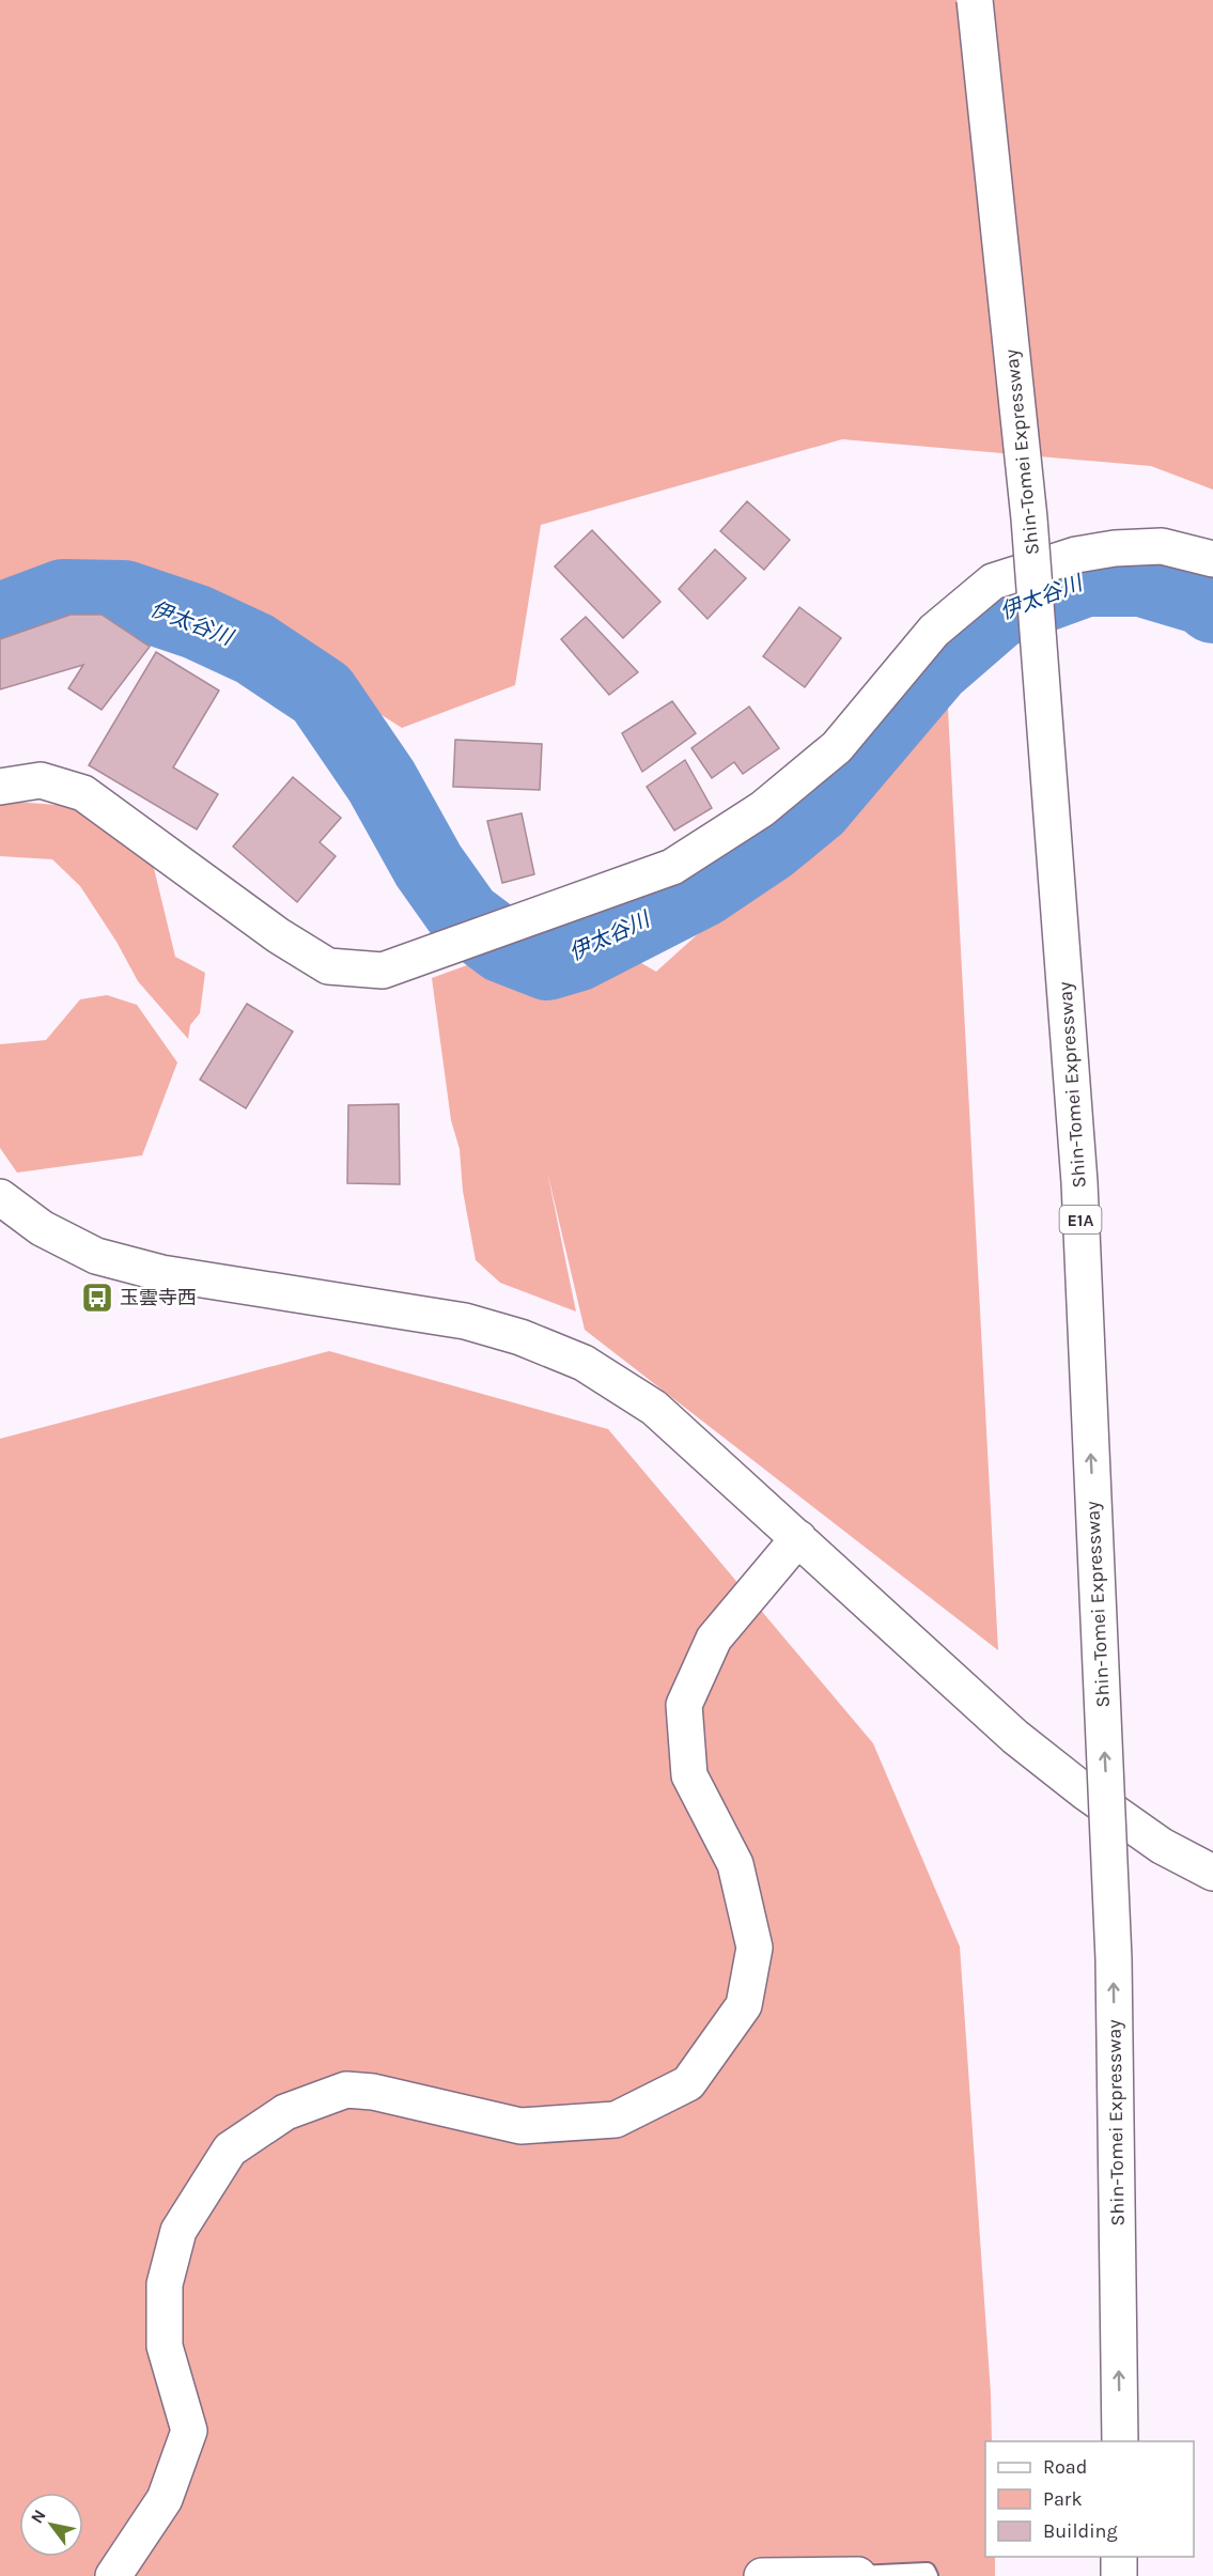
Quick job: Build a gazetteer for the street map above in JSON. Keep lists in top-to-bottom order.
{
  "streets": {
    "main road": ["Shin-Tomei Expressway", "E1A"]
  },
  "one_way": ["Shin-Tomei Expressway"],
  "water": ["伊太谷川"],
  "places": {
    "bus stop": ["玉雲寺西"]
  },
  "legend": ["Road", "Park", "Building"],
  "north": "top left"
}
